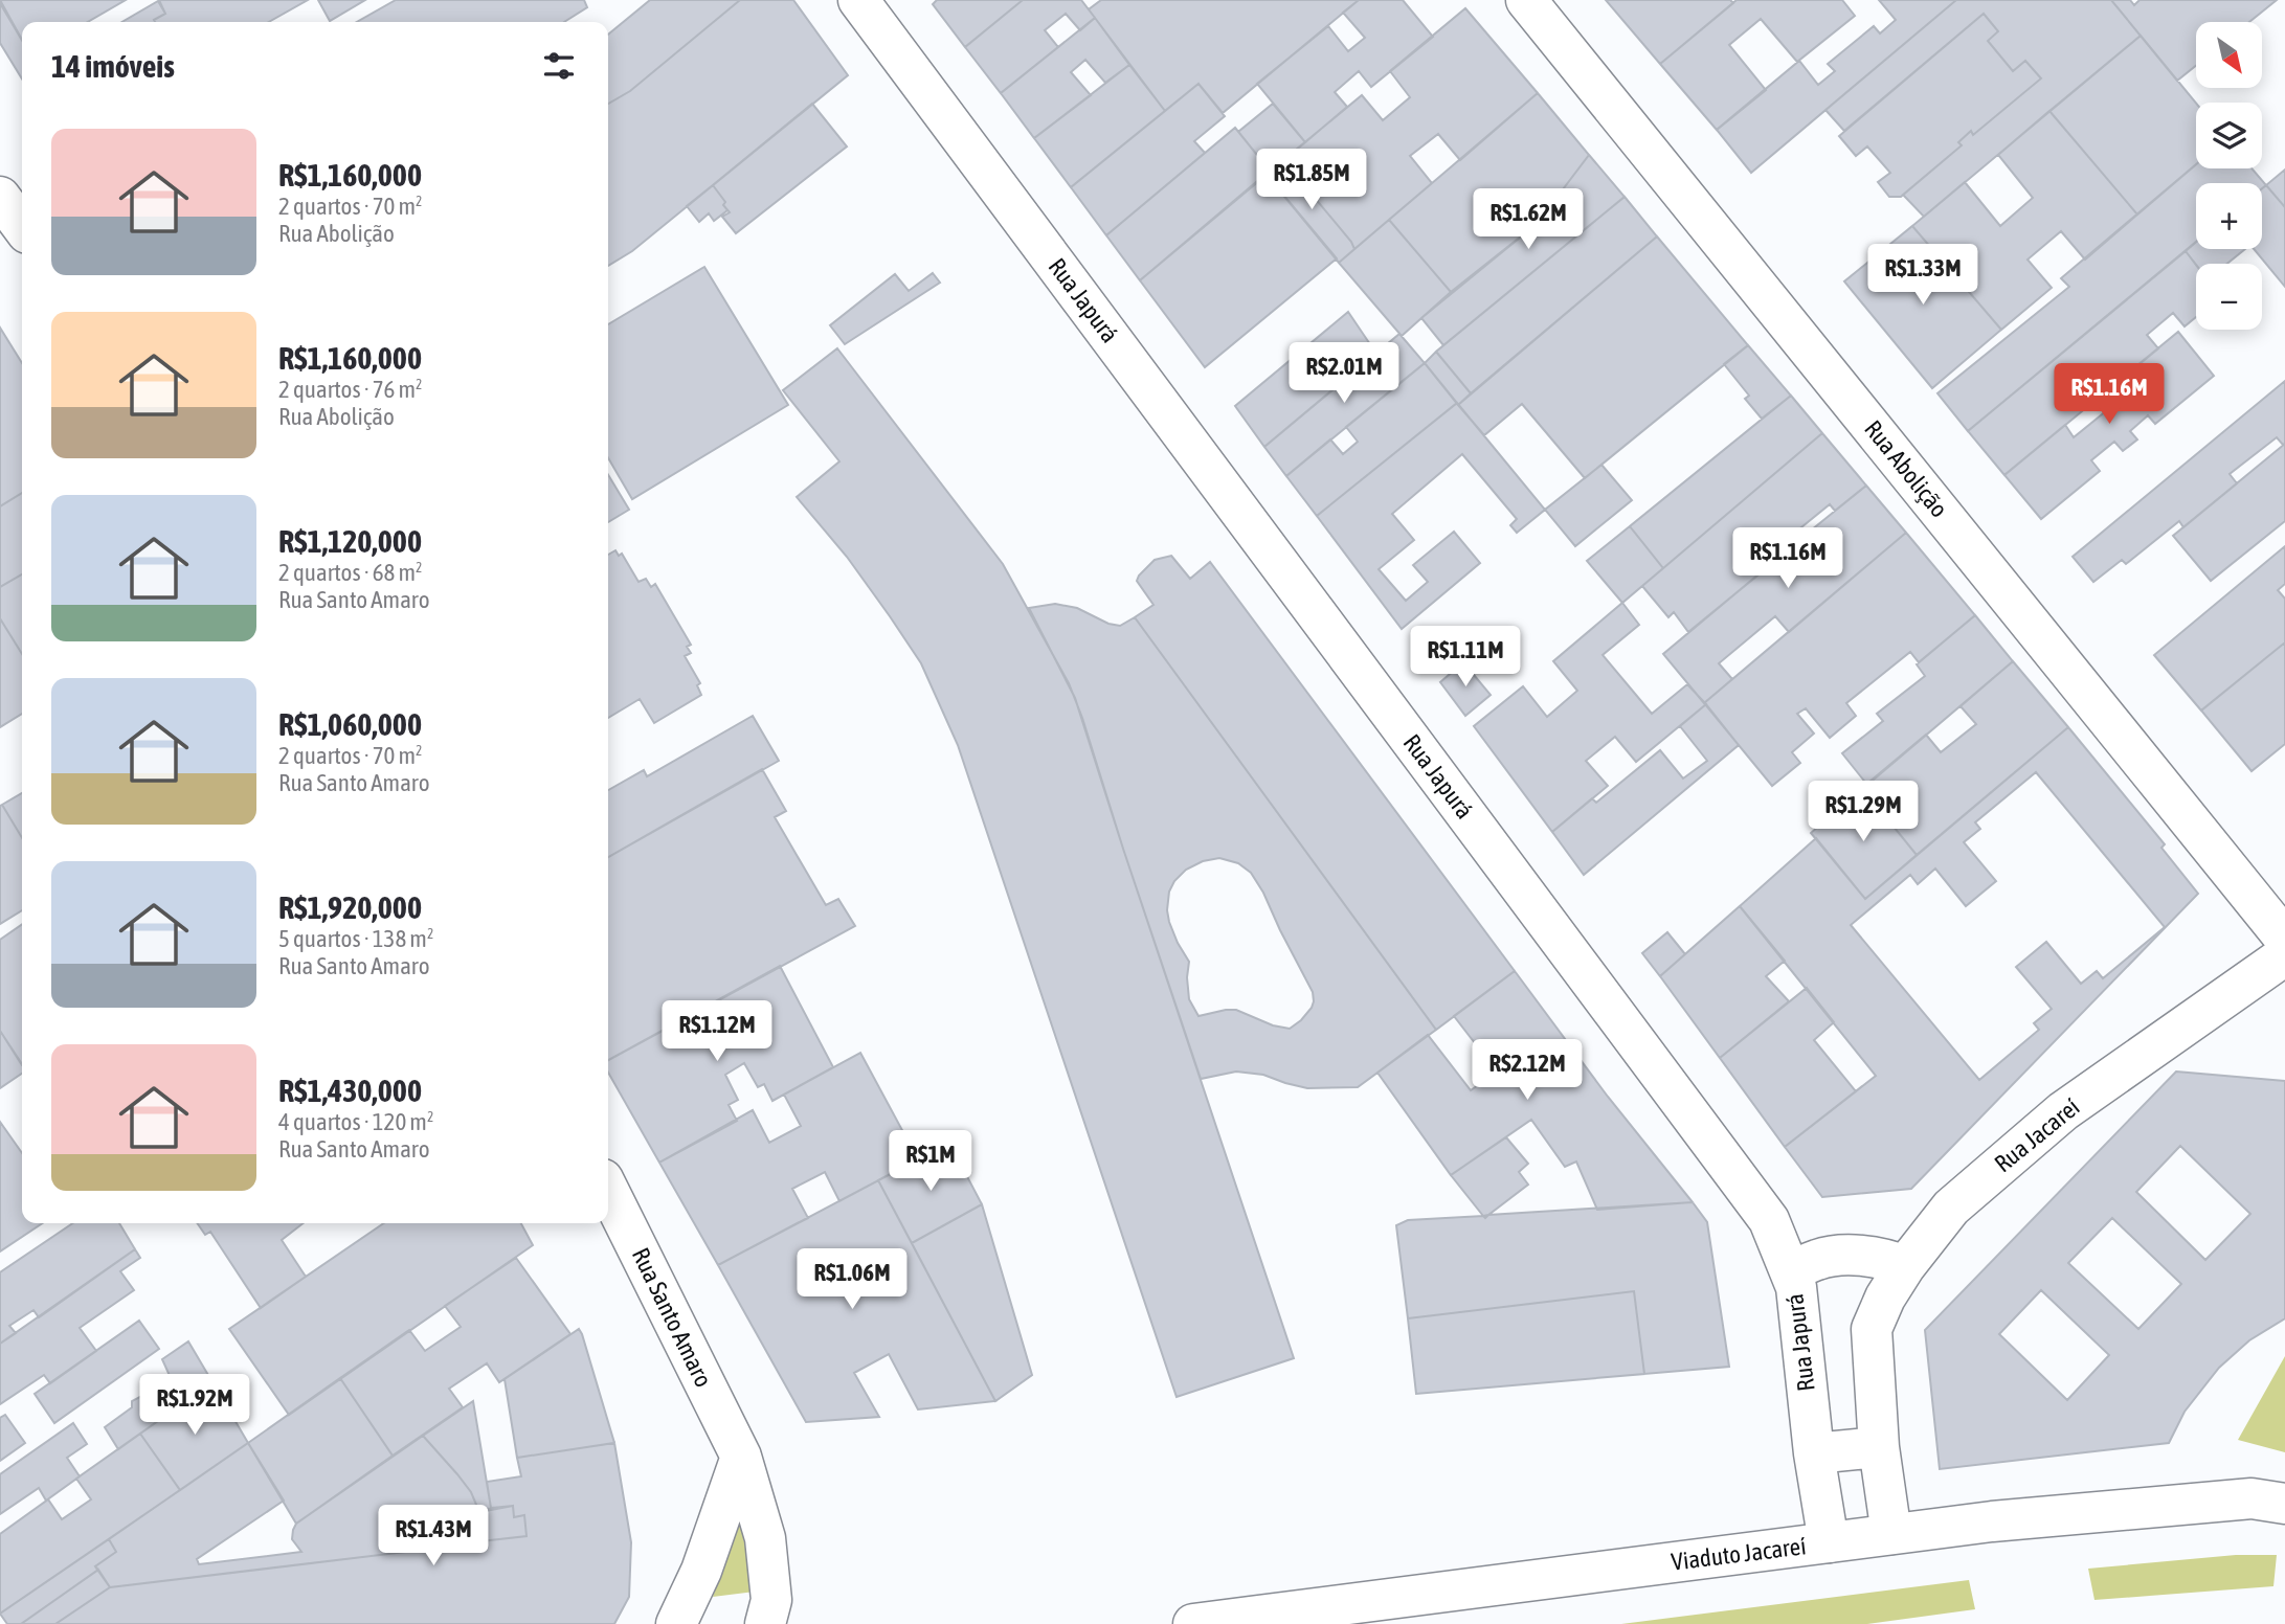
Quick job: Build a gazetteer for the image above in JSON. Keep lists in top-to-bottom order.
{
  "streets": {
    "street": [
      "Rua Japurá",
      "Rua Abolição",
      "Rua Jacareí",
      "Rua Santo Amaro",
      "Viaduto Jacareí"
    ]
  },
  "crossings": [
    ["Rua Japurá", "Viaduto Jacareí"]
  ],
  "north": "bottom right",
  "page": {
    "map_buttons": ["+", "−"],
    "heading": "14 imóveis",
    "list": [
      {
        "name": "R$1,160,000",
        "note": "2 quartos · 70 m² · Rua Abolição"
      },
      {
        "name": "R$1,160,000",
        "note": "2 quartos · 76 m² · Rua Abolição"
      },
      {
        "name": "R$1,120,000",
        "note": "2 quartos · 68 m² · Rua Santo Amaro"
      },
      {
        "name": "R$1,060,000",
        "note": "2 quartos · 70 m² · Rua Santo Amaro"
      },
      {
        "name": "R$1,920,000",
        "note": "5 quartos · 138 m² · Rua Santo Amaro"
      },
      {
        "name": "R$1,430,000",
        "note": "4 quartos · 120 m² · Rua Santo Amaro"
      }
    ],
    "price": [
      "R$1.85M",
      "R$1.62M",
      "R$1.33M",
      "R$2.01M",
      "R$1.16M",
      "R$1.16M",
      "R$1.11M",
      "R$1.29M",
      "R$1.12M",
      "R$2.12M",
      "R$1M",
      "R$1.06M",
      "R$1.92M",
      "R$1.43M"
    ]
  }
}
